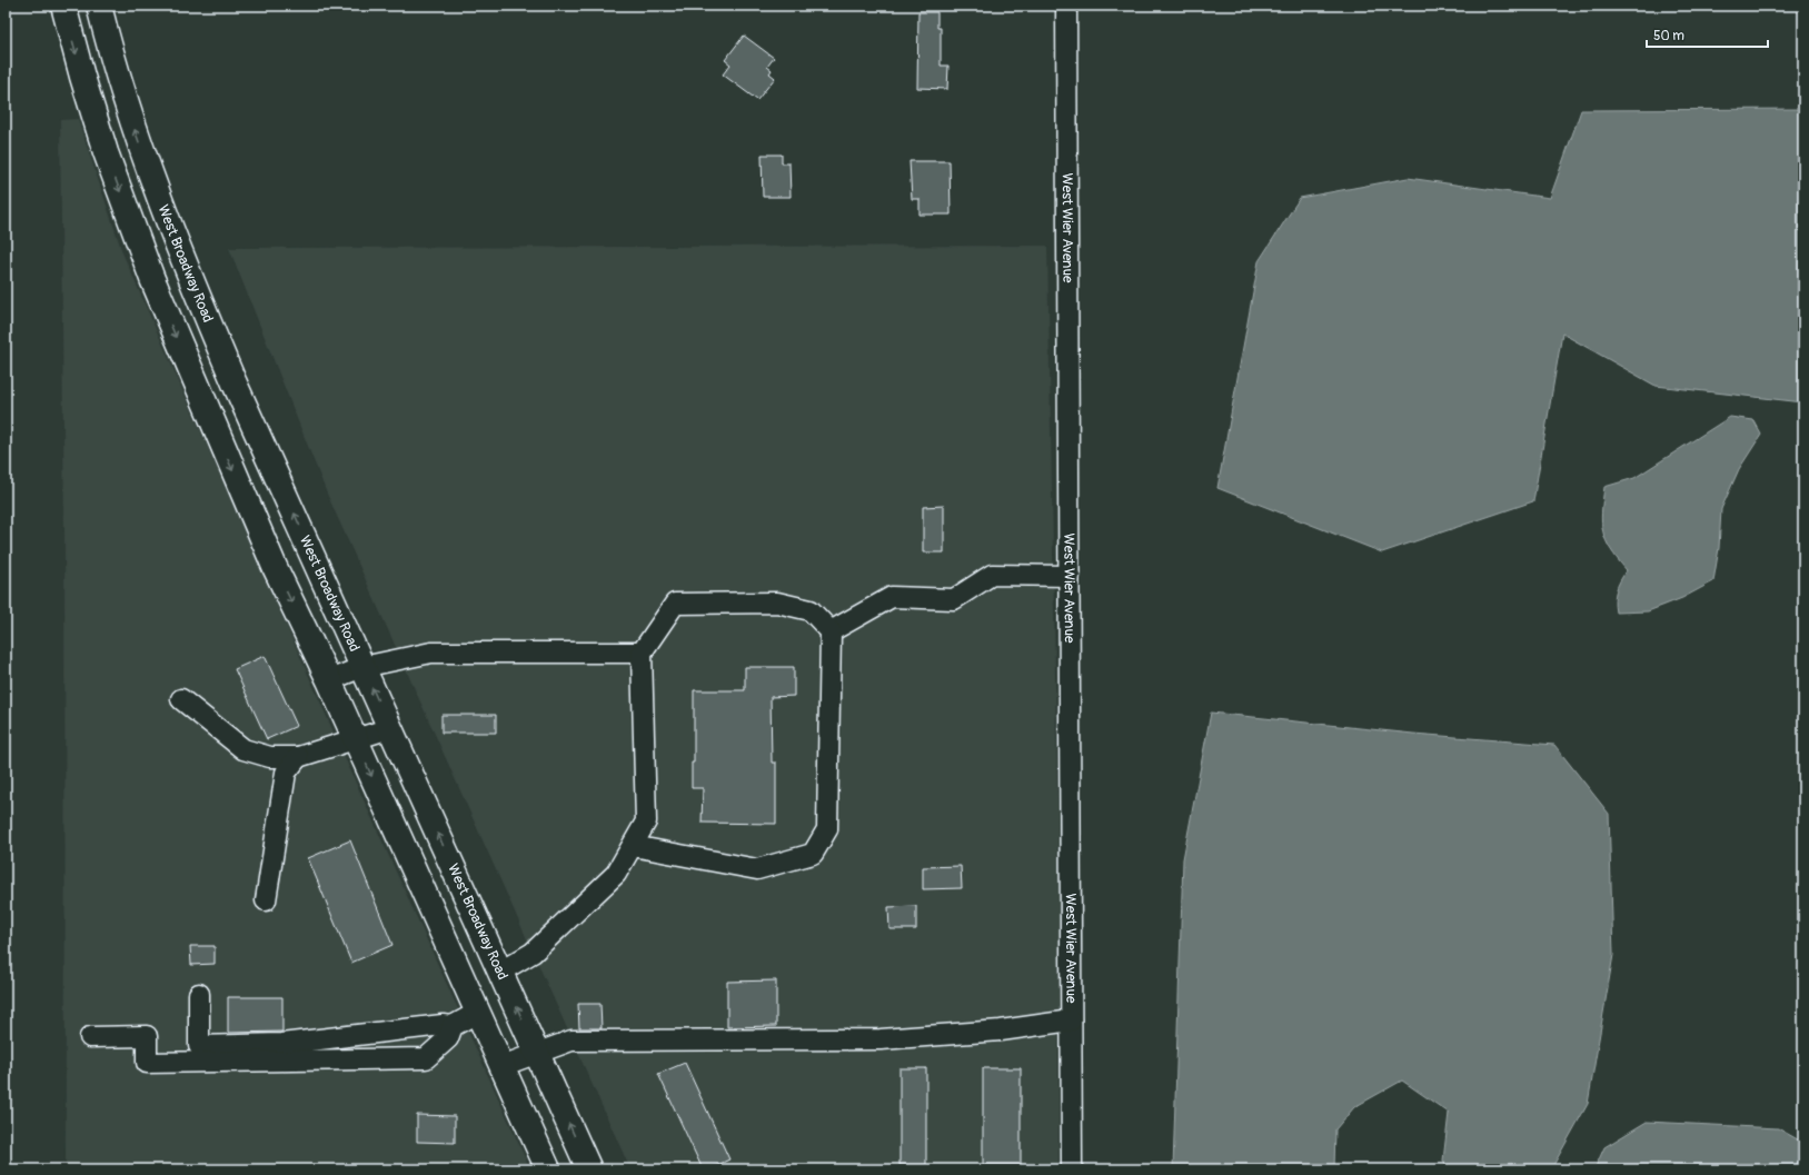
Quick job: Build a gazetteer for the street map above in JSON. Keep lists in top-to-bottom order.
{
  "streets": {
    "main road": ["West Broadway Road"],
    "street": ["West Wier Avenue"]
  },
  "scale_bar": "50 m"
}
